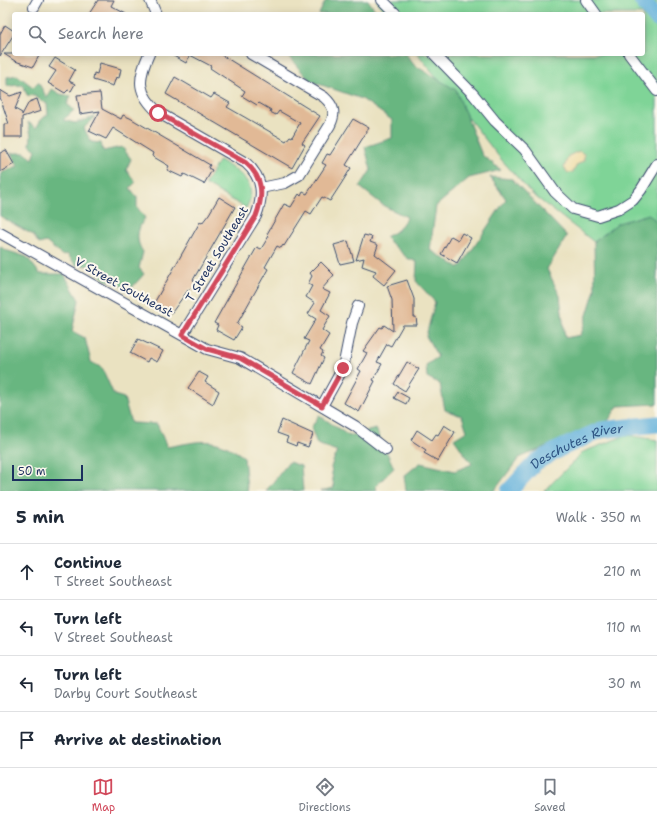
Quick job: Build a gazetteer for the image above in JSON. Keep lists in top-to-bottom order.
{
  "streets": {
    "street": ["T Street Southeast", "V Street Southeast"]
  },
  "crossings": [
    ["T Street Southeast", "V Street Southeast"]
  ],
  "water": ["Deschutes River"],
  "scale_bar": "50 m",
  "page": {
    "search": "Search here",
    "scale": "50 m",
    "heading": ["5 min", "Walk · 350 m"],
    "list": [
      ["Continue", "T Street Southeast", "210 m"],
      ["Turn left", "V Street Southeast", "110 m"],
      ["Turn left", "Darby Court Southeast", "30 m"],
      "Arrive at destination"
    ],
    "nav": ["Map", "Directions", "Saved"]
  }
}
